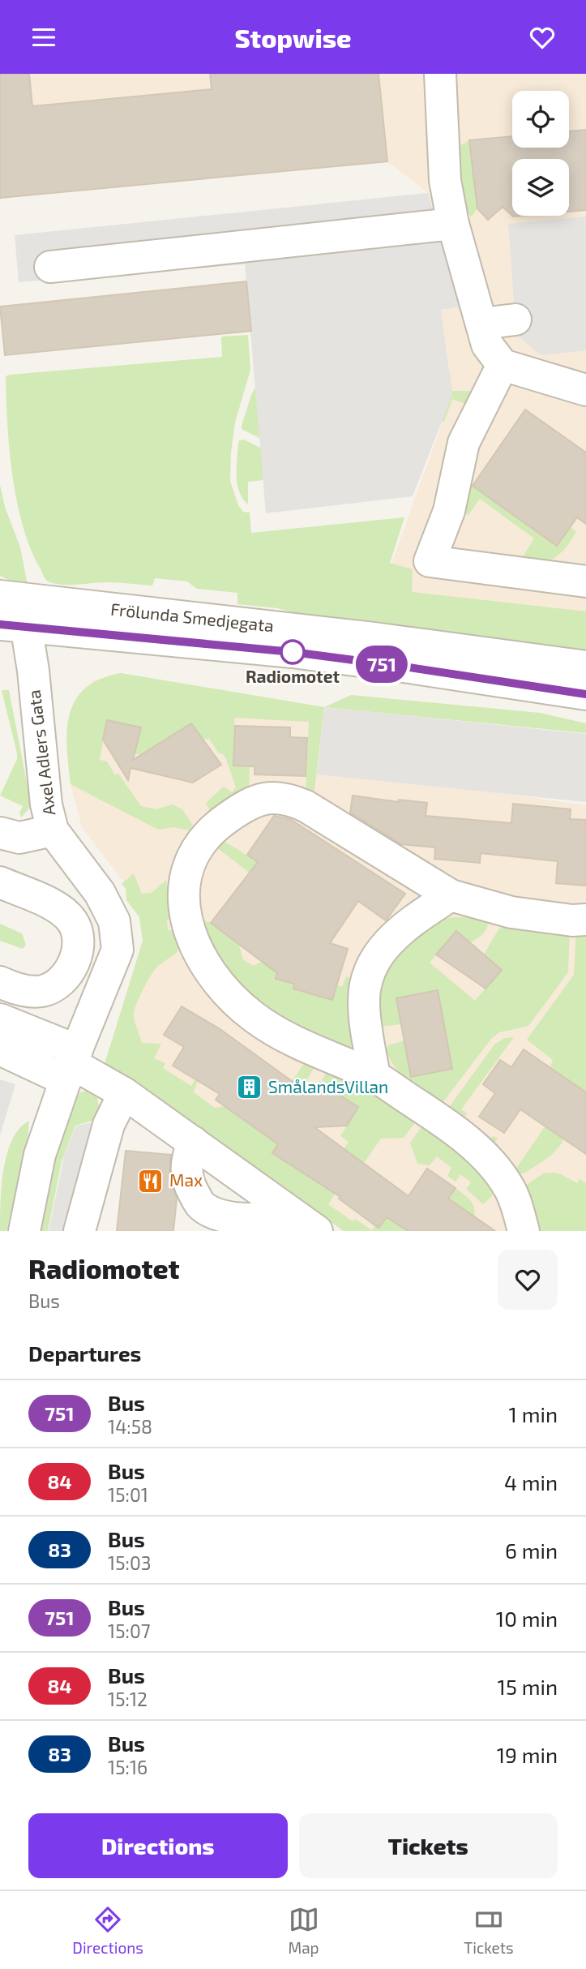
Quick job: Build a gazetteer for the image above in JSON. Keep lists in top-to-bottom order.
{
  "streets": {
    "street": ["Frölunda Smedjegata", "Axel Adlers Gata"]
  },
  "crossings": [
    ["Frölunda Smedjegata", "Axel Adlers Gata"]
  ],
  "places": {
    "other": ["Radiomotet"],
    "building": ["SmålandsVillan"],
    "restaurant": ["Max"]
  },
  "lines": ["bus line 751"],
  "page": {
    "header": "Stopwise",
    "on_map": "751",
    "heading": [
      ["Radiomotet", "Bus"],
      "Departures"
    ],
    "list": [
      {
        "mark": "751",
        "name": "Bus",
        "note": "14:58",
        "value": "1 min"
      },
      {
        "mark": "84",
        "name": "Bus",
        "note": "15:01",
        "value": "4 min"
      },
      {
        "mark": "83",
        "name": "Bus",
        "note": "15:03",
        "value": "6 min"
      },
      {
        "mark": "751",
        "name": "Bus",
        "note": "15:07",
        "value": "10 min"
      },
      {
        "mark": "84",
        "name": "Bus",
        "note": "15:12",
        "value": "15 min"
      },
      {
        "mark": "83",
        "name": "Bus",
        "note": "15:16",
        "value": "19 min"
      }
    ],
    "buttons": ["Directions", "Tickets"],
    "tabs": ["Directions", "Map", "Tickets"]
  }
}
